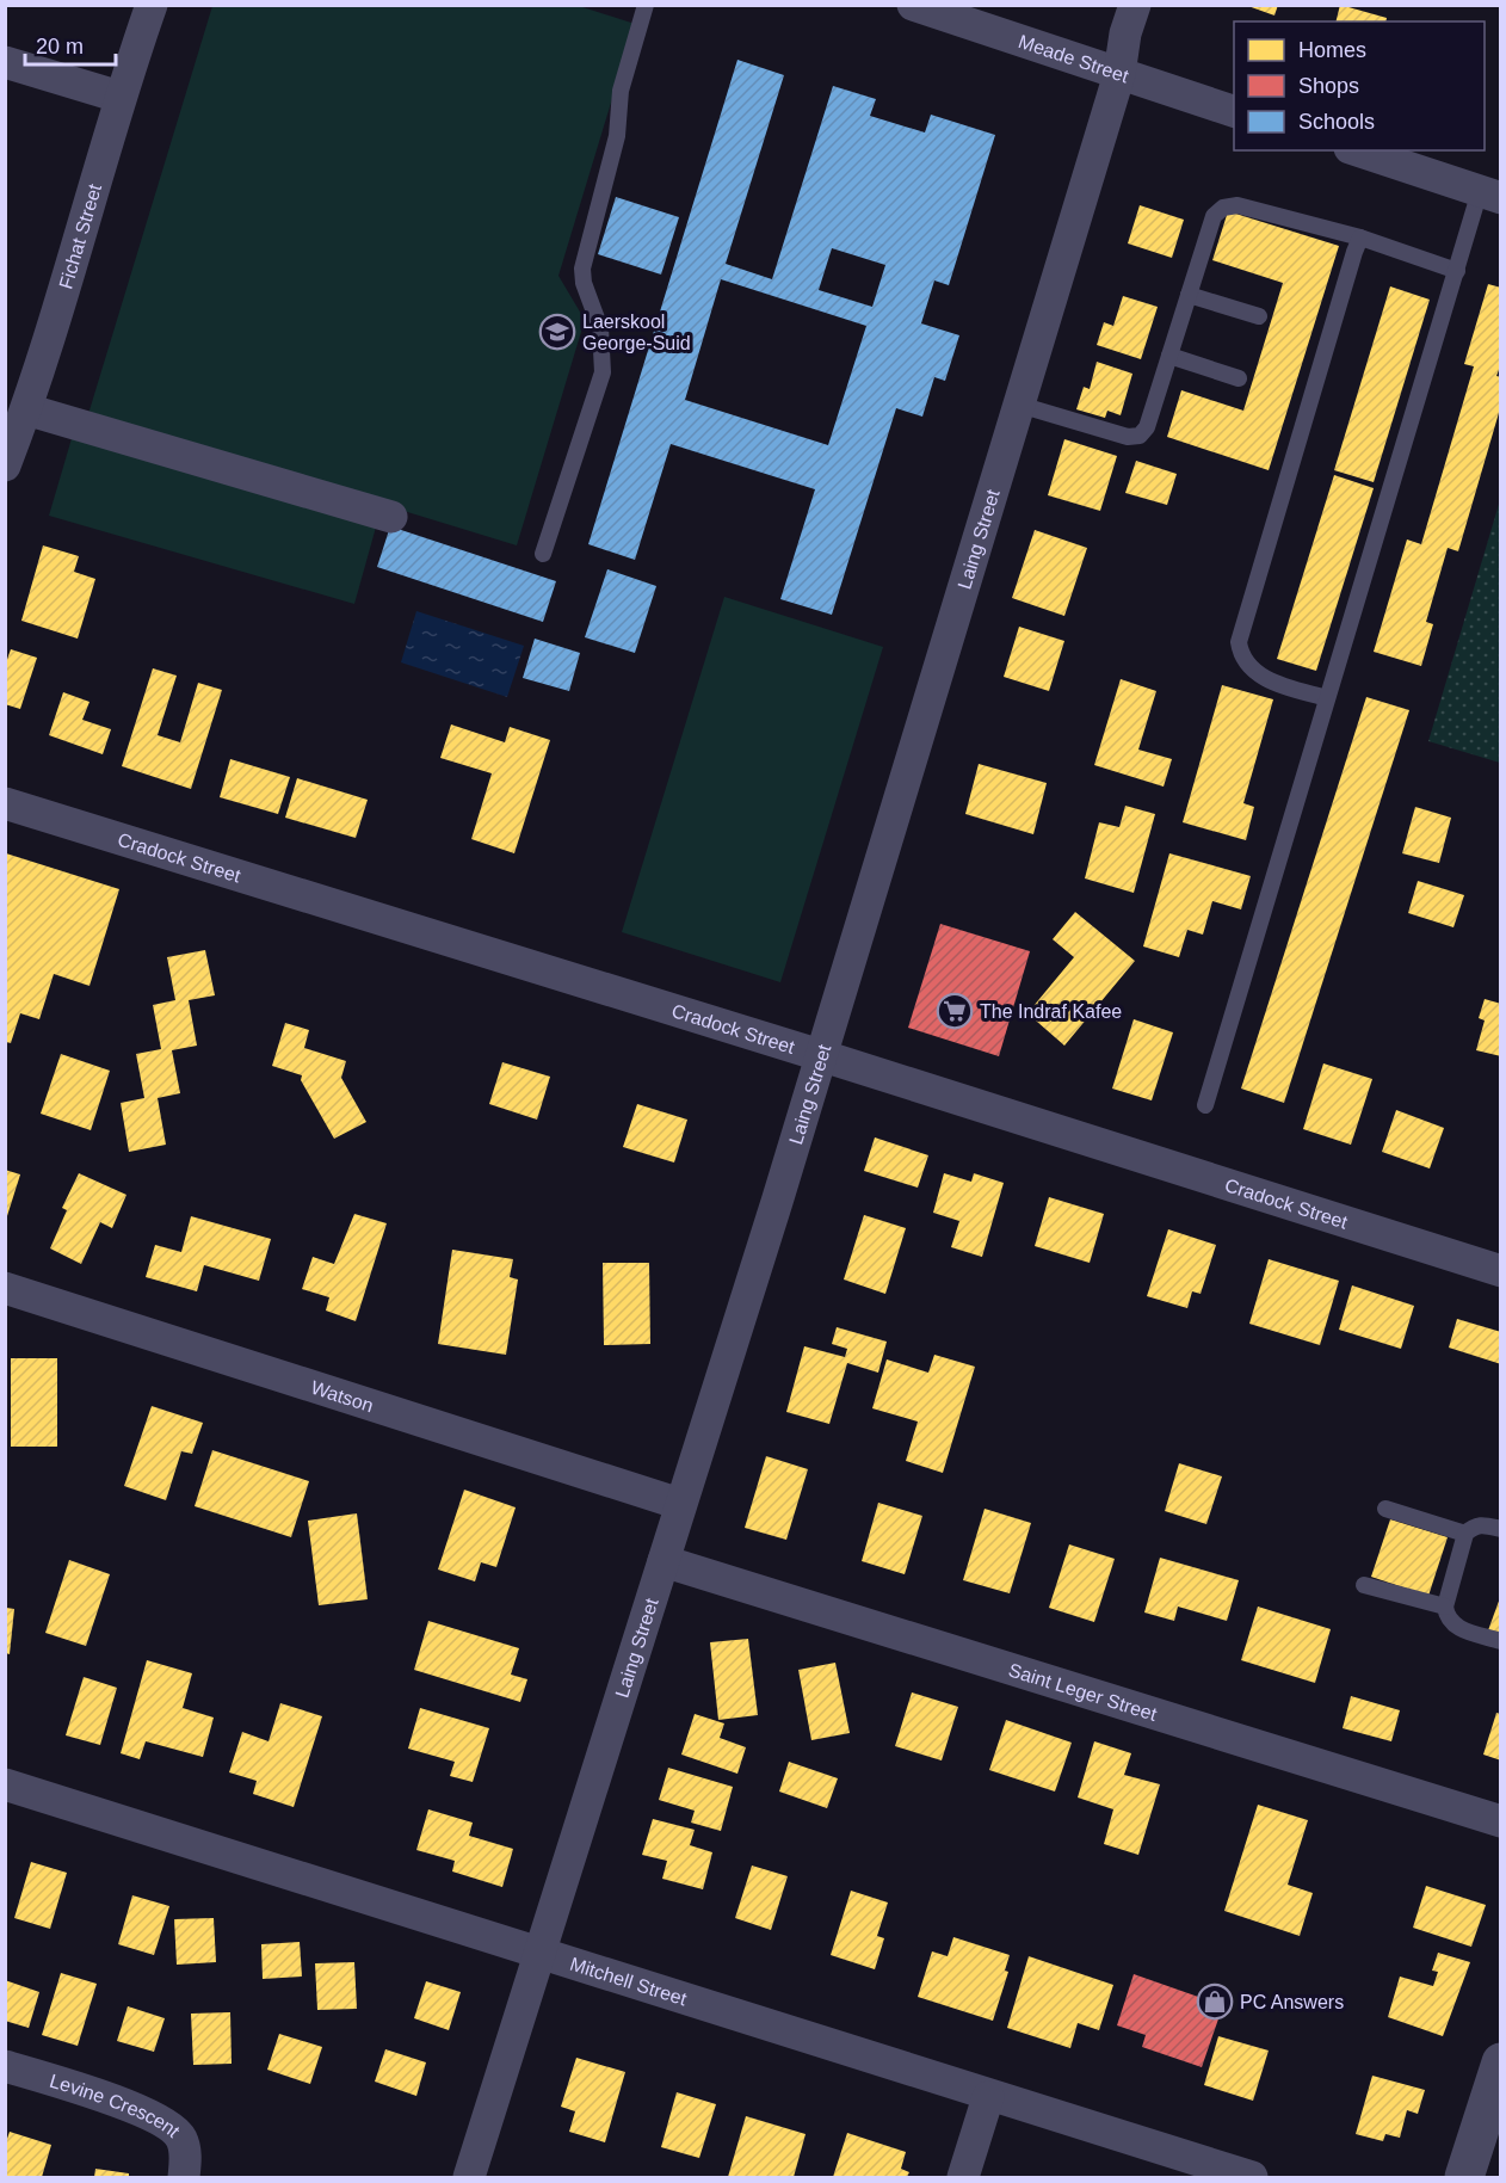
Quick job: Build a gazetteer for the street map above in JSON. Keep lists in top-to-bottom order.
{
  "streets": {
    "street": [
      "Meade Street",
      "Fichat Street",
      "Laing Street",
      "Cradock Street",
      "Watson",
      "Saint Leger Street",
      "Mitchell Street",
      "Levine Crescent"
    ]
  },
  "crossings": [
    ["Meade Street", "Laing Street"],
    ["Laing Street", "Cradock Street"],
    ["Laing Street", "Watson"],
    ["Laing Street", "Saint Leger Street"],
    ["Laing Street", "Mitchell Street"]
  ],
  "places": {
    "school or university": ["Laerskool George-Suid"],
    "supermarket": ["The Indraf Kafee"],
    "shop": ["PC Answers"]
  },
  "legend": ["Homes", "Shops", "Schools"],
  "scale_bar": "20 m"
}
